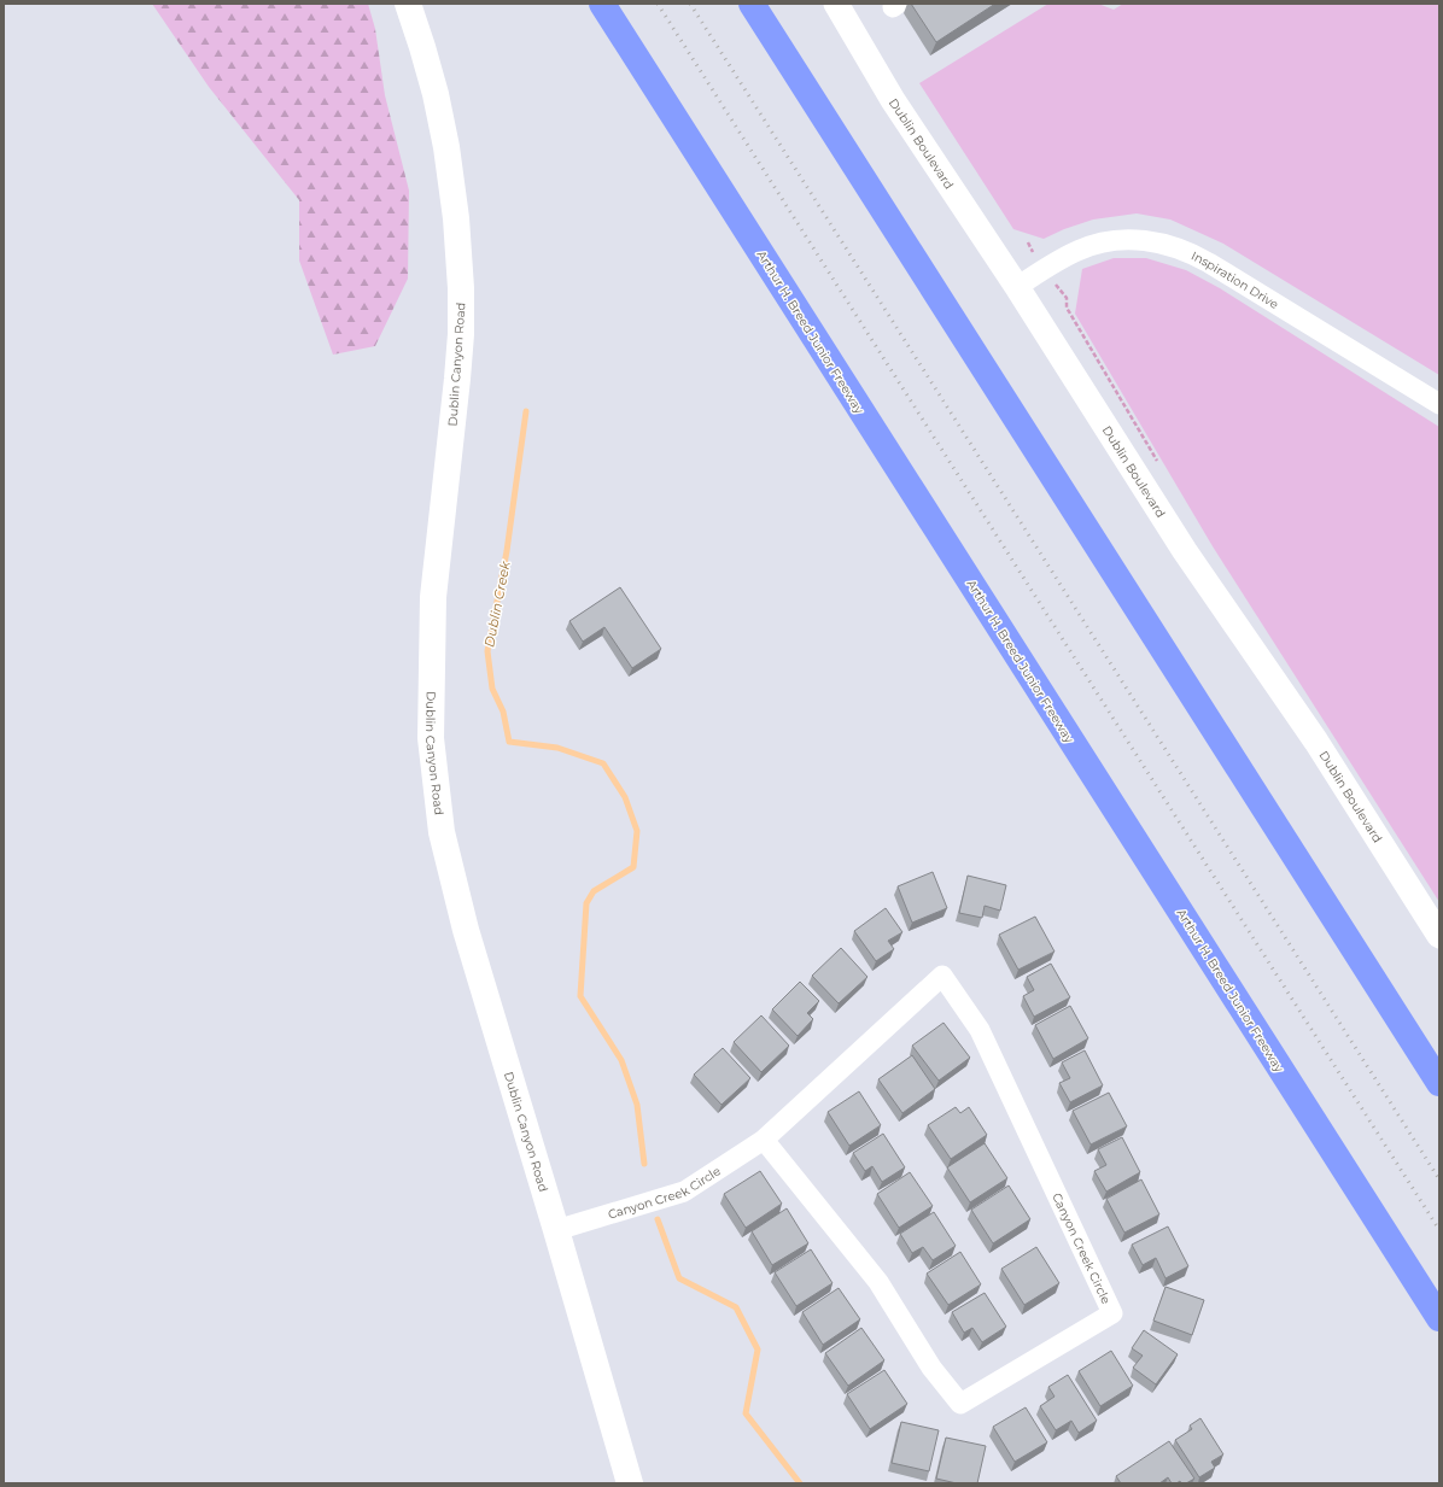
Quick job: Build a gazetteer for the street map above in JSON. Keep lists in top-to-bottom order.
{
  "streets": {
    "highway": ["Arthur H. Breed Junior Freeway"],
    "main road": ["Dublin Canyon Road"],
    "street": ["Dublin Boulevard", "Inspiration Drive", "Canyon Creek Circle"]
  },
  "crossings": [
    ["Dublin Boulevard", "Inspiration Drive"],
    ["Dublin Canyon Road", "Canyon Creek Circle"]
  ],
  "water": ["Dublin Creek"]
}
